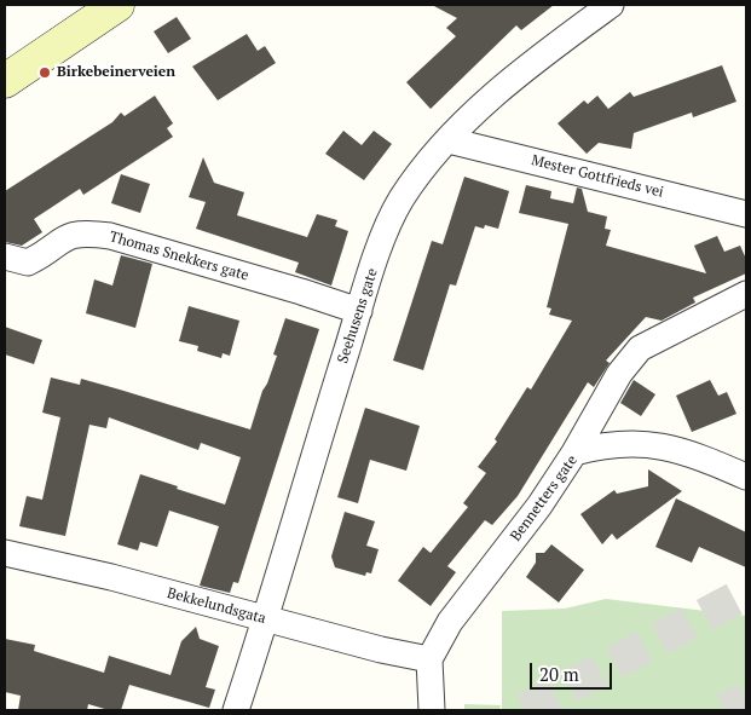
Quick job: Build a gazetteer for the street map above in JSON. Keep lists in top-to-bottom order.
{
  "streets": {
    "street": [
      "Mester Gottfrieds vei",
      "Thomas Snekkers gate",
      "Seehusens gate",
      "Bennetters gate",
      "Bekkelundsgata"
    ]
  },
  "crossings": [
    ["Mester Gottfrieds vei", "Seehusens gate"],
    ["Thomas Snekkers gate", "Seehusens gate"],
    ["Seehusens gate", "Bekkelundsgata"],
    ["Bennetters gate", "Bekkelundsgata"]
  ],
  "places": ["Birkebeinerveien"],
  "scale_bar": "20 m"
}
